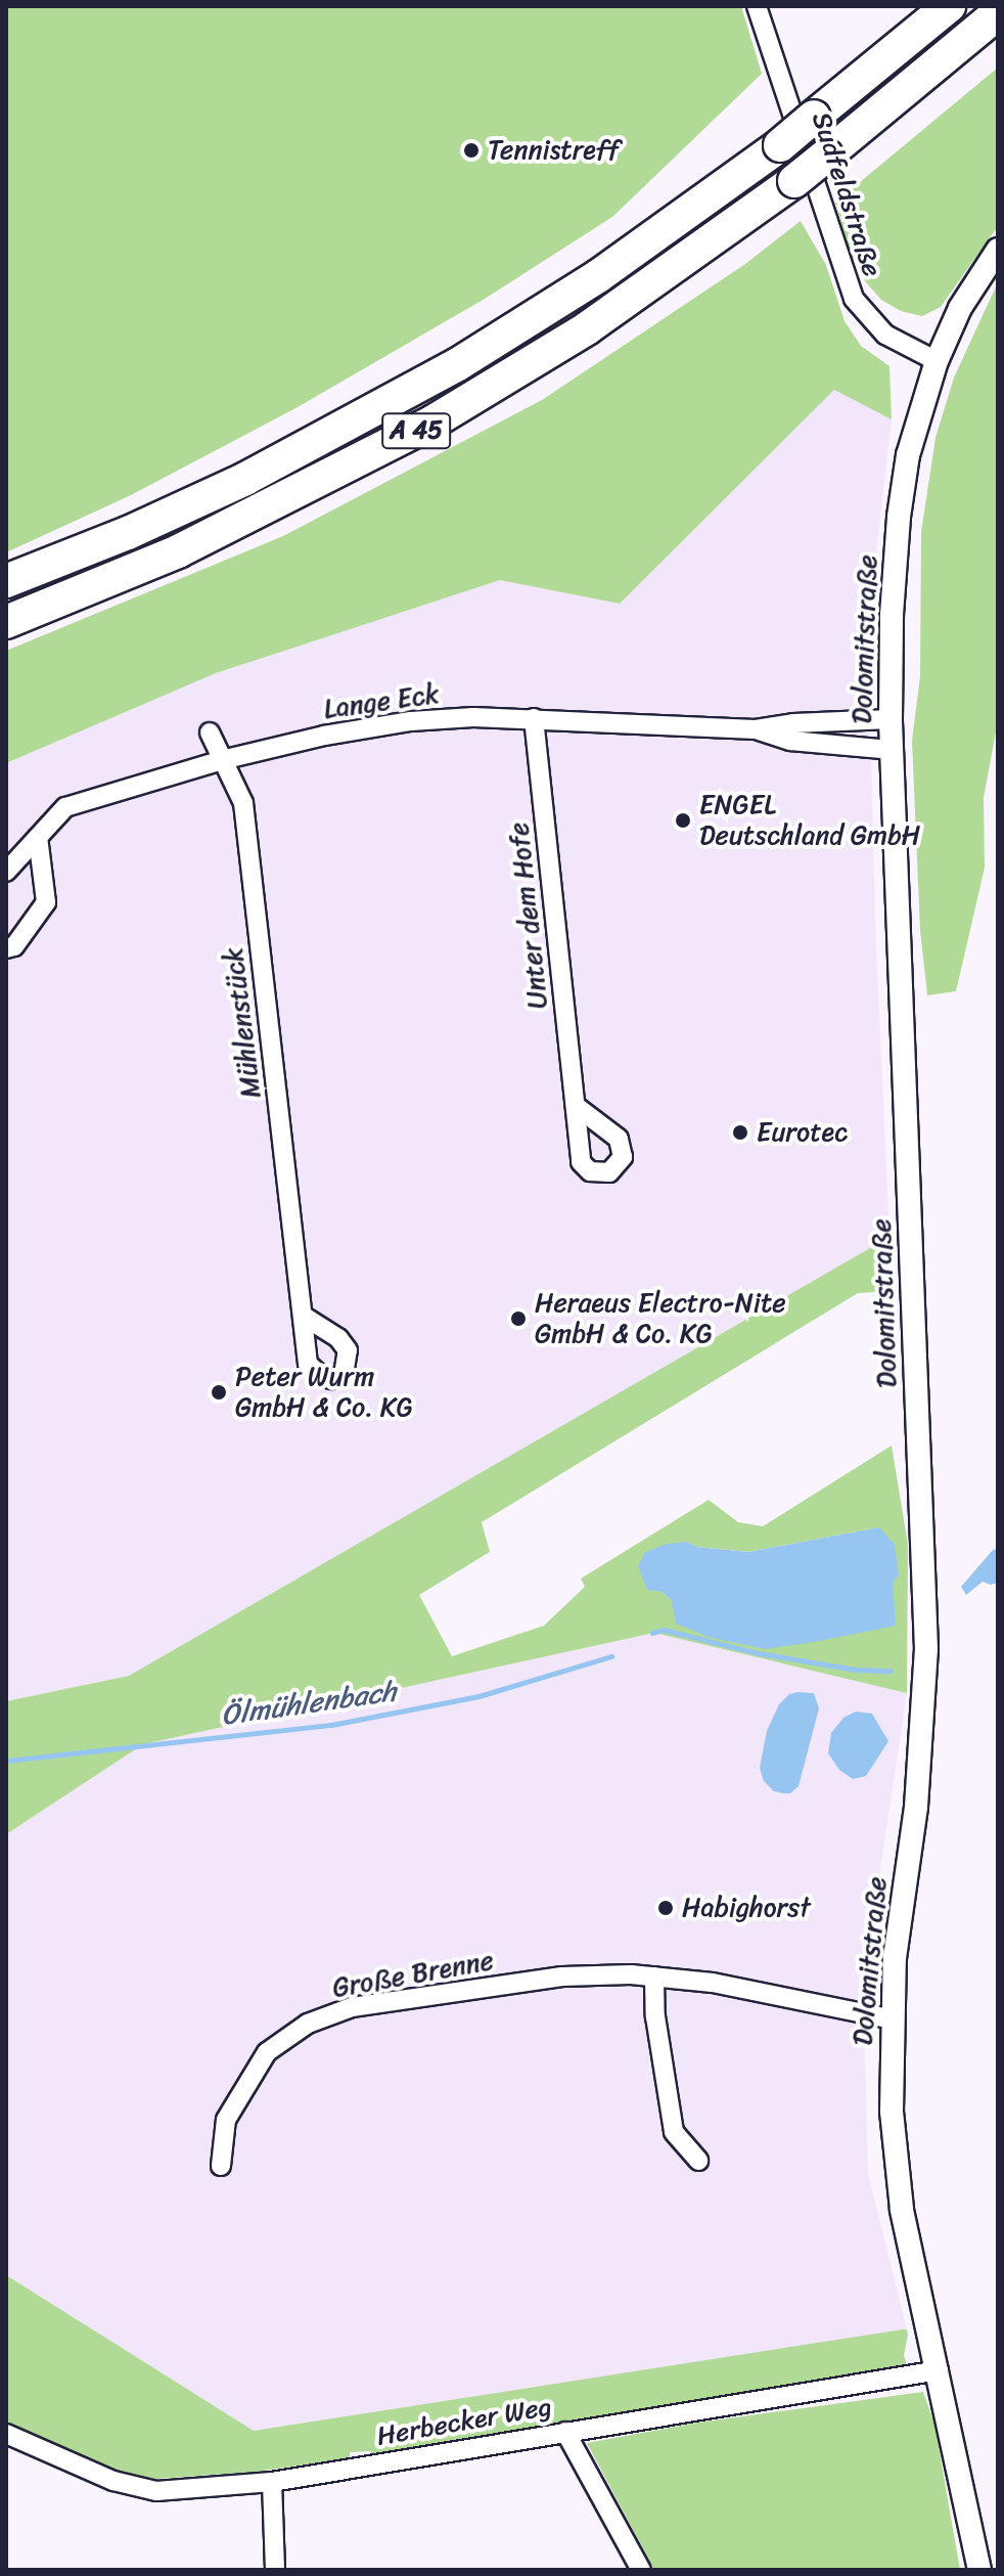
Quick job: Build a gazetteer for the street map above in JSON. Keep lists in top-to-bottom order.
{
  "streets": {
    "highway": ["A 45"],
    "street": [
      "Sudfeldstraße",
      "Dolomitstraße",
      "Lange Eck",
      "Unter dem Hofe",
      "Mühlenstück",
      "Große Brenne",
      "Herbecker Weg"
    ]
  },
  "crossings": [
    ["Sudfeldstraße", "Dolomitstraße"],
    ["Dolomitstraße", "Lange Eck"],
    ["Dolomitstraße", "Große Brenne"],
    ["Dolomitstraße", "Herbecker Weg"],
    ["Lange Eck", "Unter dem Hofe"],
    ["Lange Eck", "Mühlenstück"]
  ],
  "water": ["Ölmühlenbach"],
  "places": [
    "Tennistreff",
    "ENGEL Deutschland GmbH",
    "Eurotec",
    "Heraeus Electro-Nite GmbH & Co. KG",
    "Peter Wurm GmbH & Co. KG",
    "Habighorst"
  ]
}
